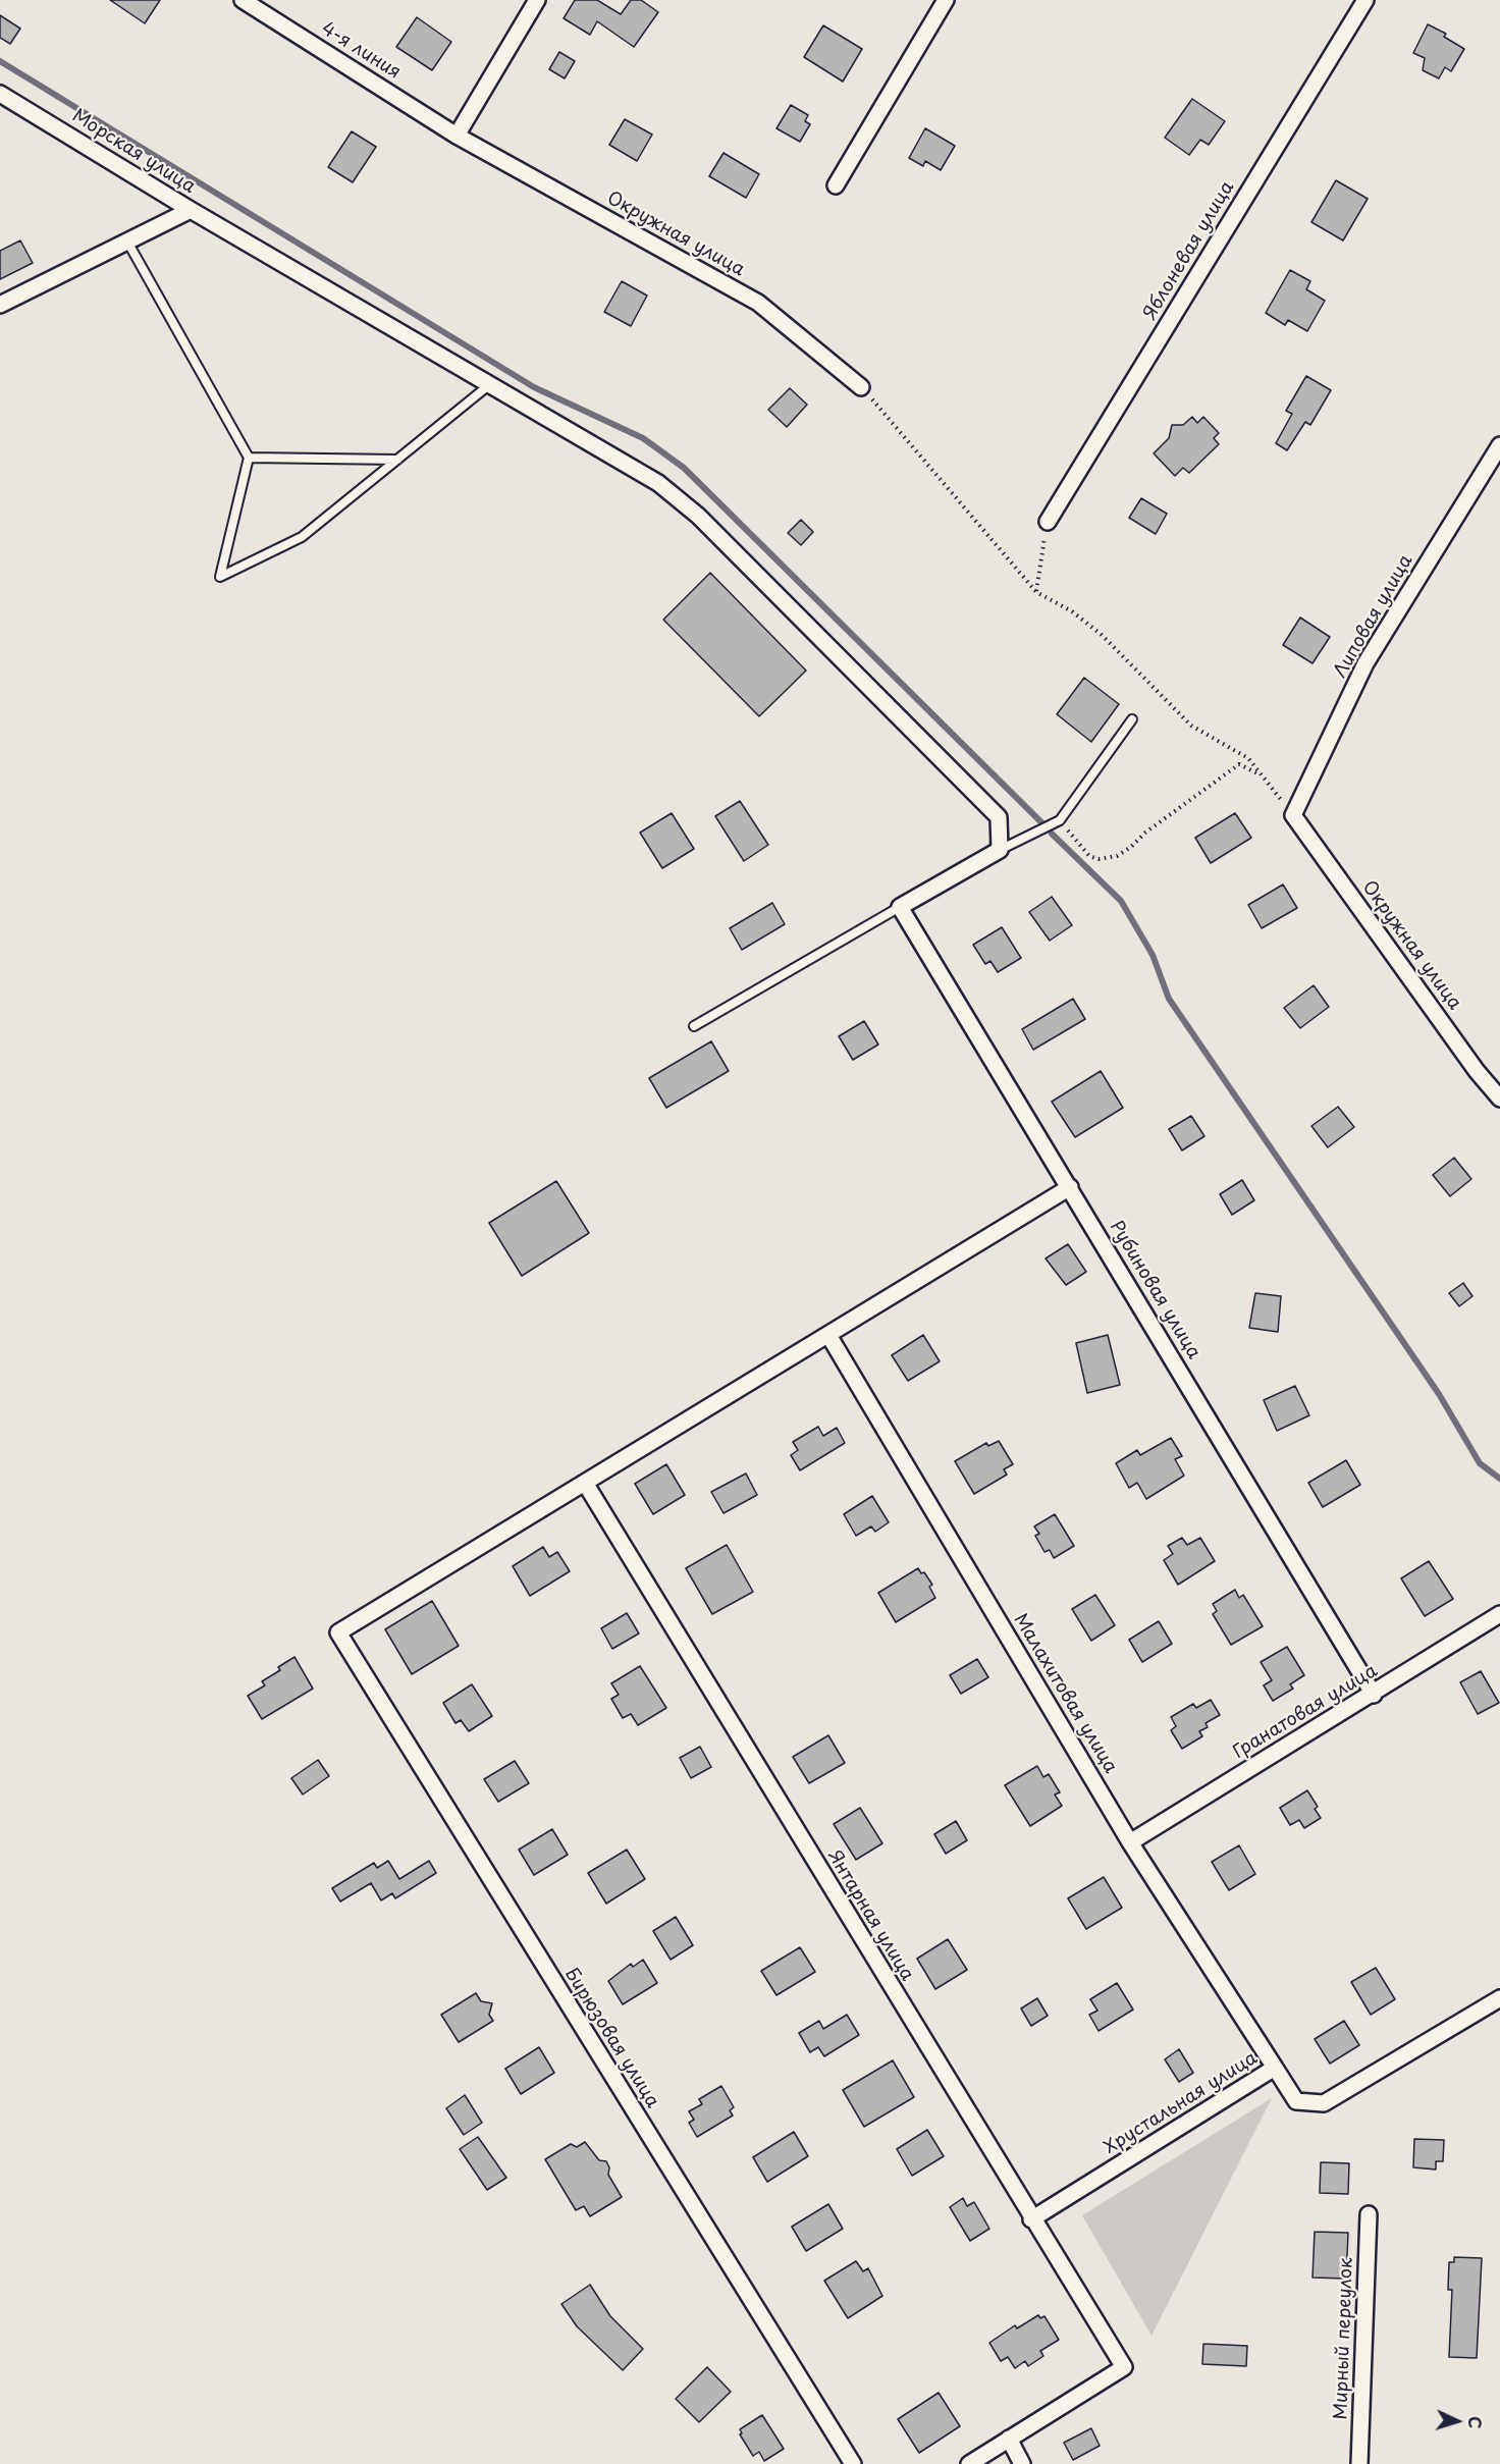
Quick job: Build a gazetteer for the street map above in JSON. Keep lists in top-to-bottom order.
{
  "streets": {
    "street": [
      "4-я линия",
      "Морская улица",
      "Окружная улица",
      "Яблоневая улица",
      "Липовая улица",
      "Рубиновая улица",
      "Малахитовая улица",
      "Гранатовая улица",
      "Янтарная улица",
      "Бирюзовая улица",
      "Хрустальная улица",
      "Мирный переулок"
    ]
  },
  "crossings": [
    ["4-я линия", "Окружная улица"],
    ["Окружная улица", "Липовая улица"],
    ["Рубиновая улица", "Гранатовая улица"],
    ["Малахитовая улица", "Гранатовая улица"],
    ["Малахитовая улица", "Хрустальная улица"],
    ["Янтарная улица", "Бирюзовая улица"],
    ["Янтарная улица", "Хрустальная улица"]
  ],
  "north": "right"
}
